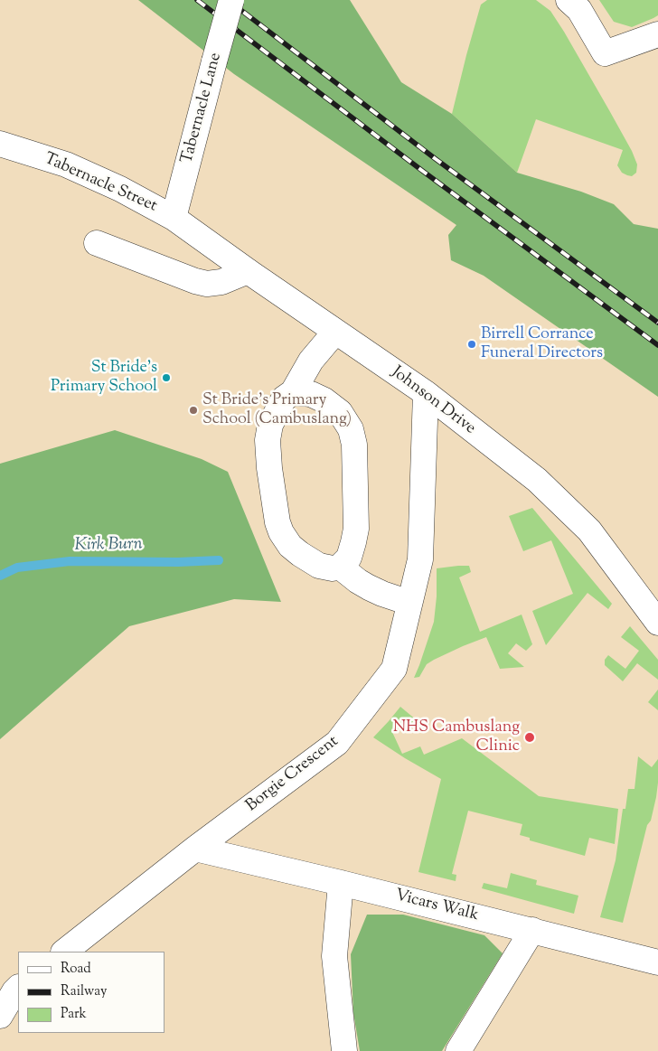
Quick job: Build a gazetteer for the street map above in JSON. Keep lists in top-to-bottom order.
{
  "streets": {
    "street": [
      "Tabernacle Lane",
      "Tabernacle Street",
      "Johnson Drive",
      "Borgie Crescent",
      "Vicars Walk"
    ]
  },
  "crossings": [
    ["Tabernacle Lane", "Tabernacle Street"],
    ["Tabernacle Lane", "Johnson Drive"],
    ["Tabernacle Street", "Johnson Drive"],
    ["Johnson Drive", "Borgie Crescent"],
    ["Borgie Crescent", "Vicars Walk"]
  ],
  "water": ["Kirk Burn"],
  "places": [
    "Birrell Corrance Funeral Directors",
    "St Bride's Primary School",
    "St Bride's Primary School (Cambuslang)",
    "NHS Cambuslang Clinic"
  ],
  "legend": ["Road", "Railway", "Park"]
}
